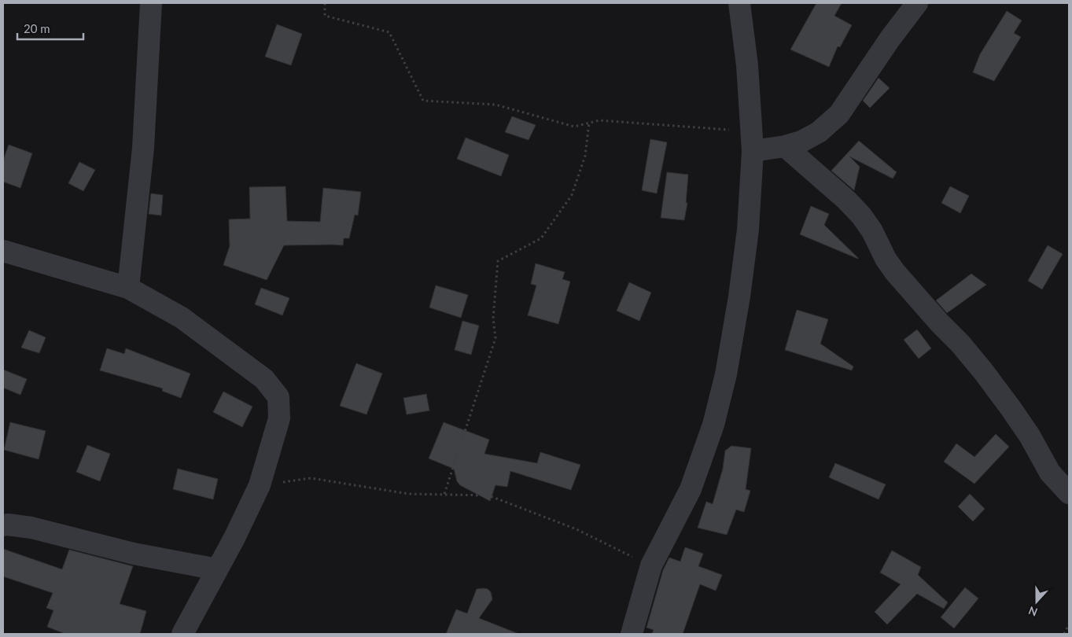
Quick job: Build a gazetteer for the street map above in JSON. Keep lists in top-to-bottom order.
{
  "scale_bar": "20 m",
  "north": "bottom"
}
